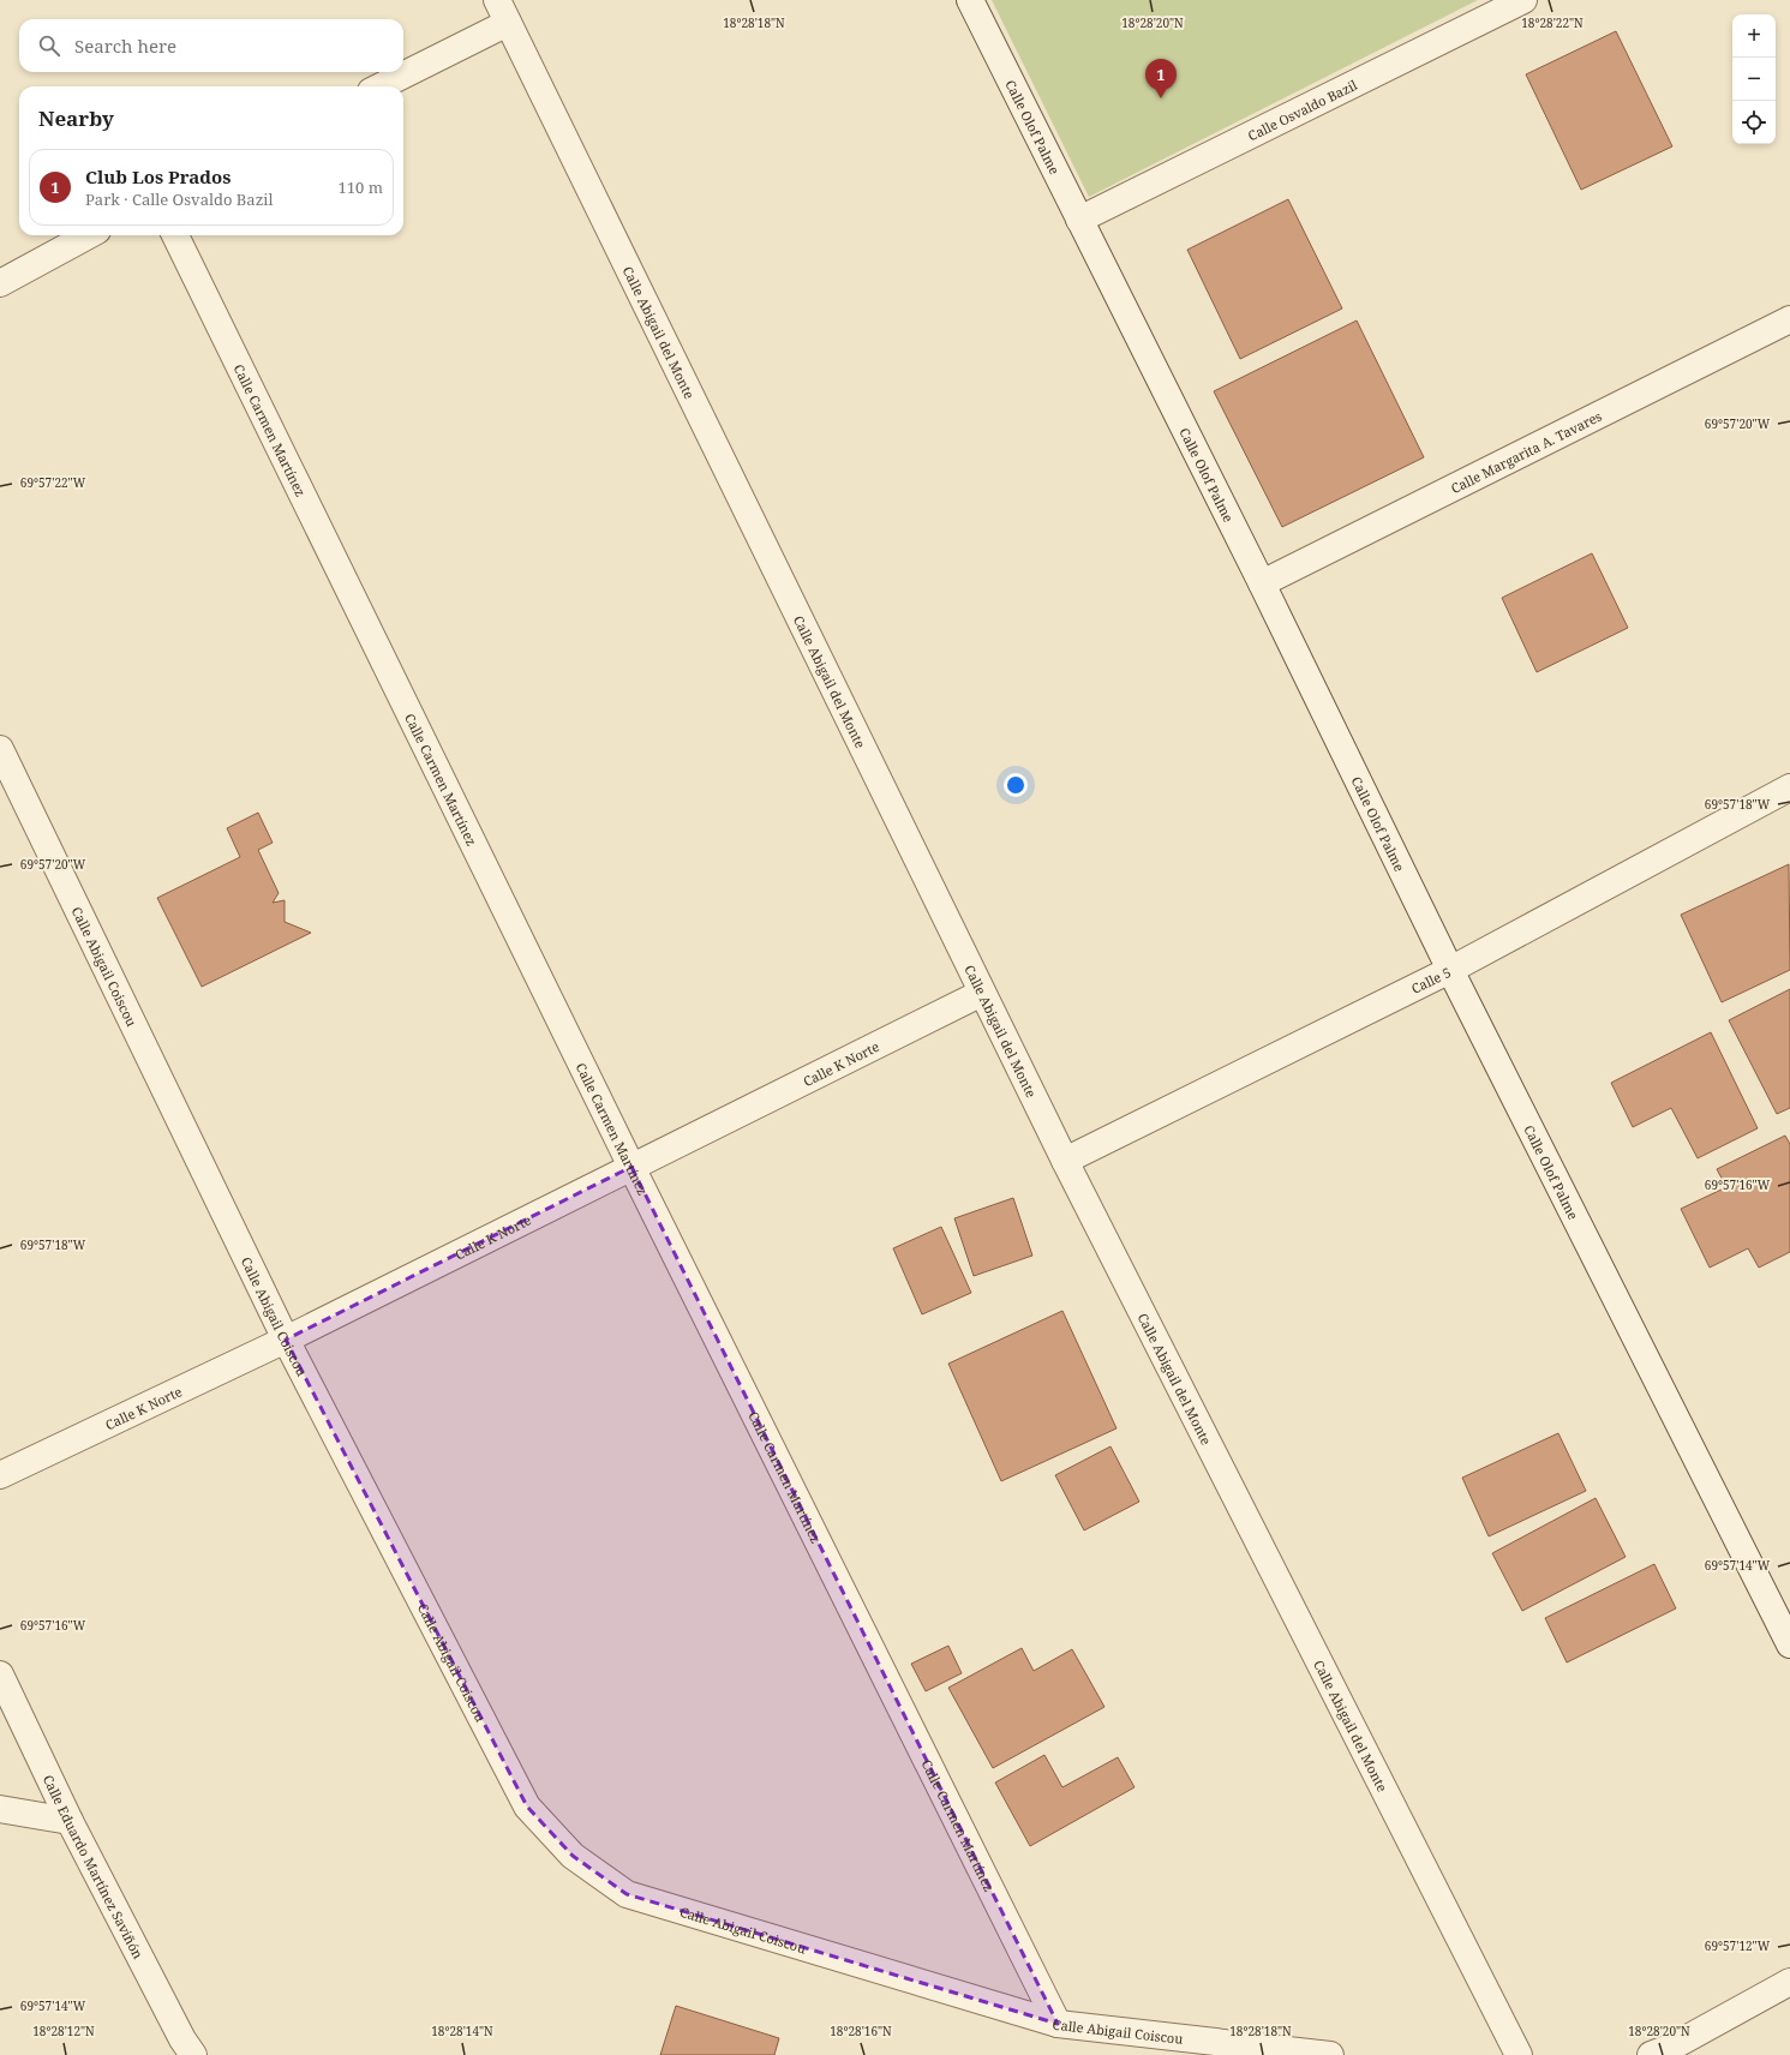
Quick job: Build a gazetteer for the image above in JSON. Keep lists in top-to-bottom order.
{
  "streets": {
    "street": [
      "Calle Osvaldo Bazil",
      "Calle Olof Palme",
      "Calle Abigail del Monte",
      "Calle Carmen Martínez",
      "Calle Margarita A. Tavares",
      "Calle Abigail Coiscou",
      "Calle 5",
      "Calle K Norte",
      "Calle Eduardo Martínez Saviñón"
    ]
  },
  "crossings": [
    ["Calle Osvaldo Bazil", "Calle Olof Palme"],
    ["Calle Olof Palme", "Calle Margarita A. Tavares"],
    ["Calle Olof Palme", "Calle 5"],
    ["Calle Abigail del Monte", "Calle 5"],
    ["Calle Abigail del Monte", "Calle K Norte"],
    ["Calle Carmen Martínez", "Calle Abigail Coiscou"],
    ["Calle Carmen Martínez", "Calle K Norte"],
    ["Calle Abigail Coiscou", "Calle K Norte"]
  ],
  "page": {
    "map_buttons": ["+", "−"],
    "search": "Search here",
    "pins": "1",
    "heading": "Nearby",
    "list": [
      {
        "mark": "1",
        "name": "Club Los Prados",
        "note": "Park · Calle Osvaldo Bazil",
        "value": "110 m"
      }
    ]
  },
  "coordinates": [
    "18°28'22\"N",
    "18°28'18\"N",
    "18°28'20\"N",
    "69°57'20\"W",
    "69°57'22\"W",
    "69°57'18\"W",
    "69°57'16\"W",
    "69°57'14\"W",
    "69°57'12\"W",
    "18°28'12\"N",
    "18°28'14\"N",
    "18°28'16\"N"
  ]
}
